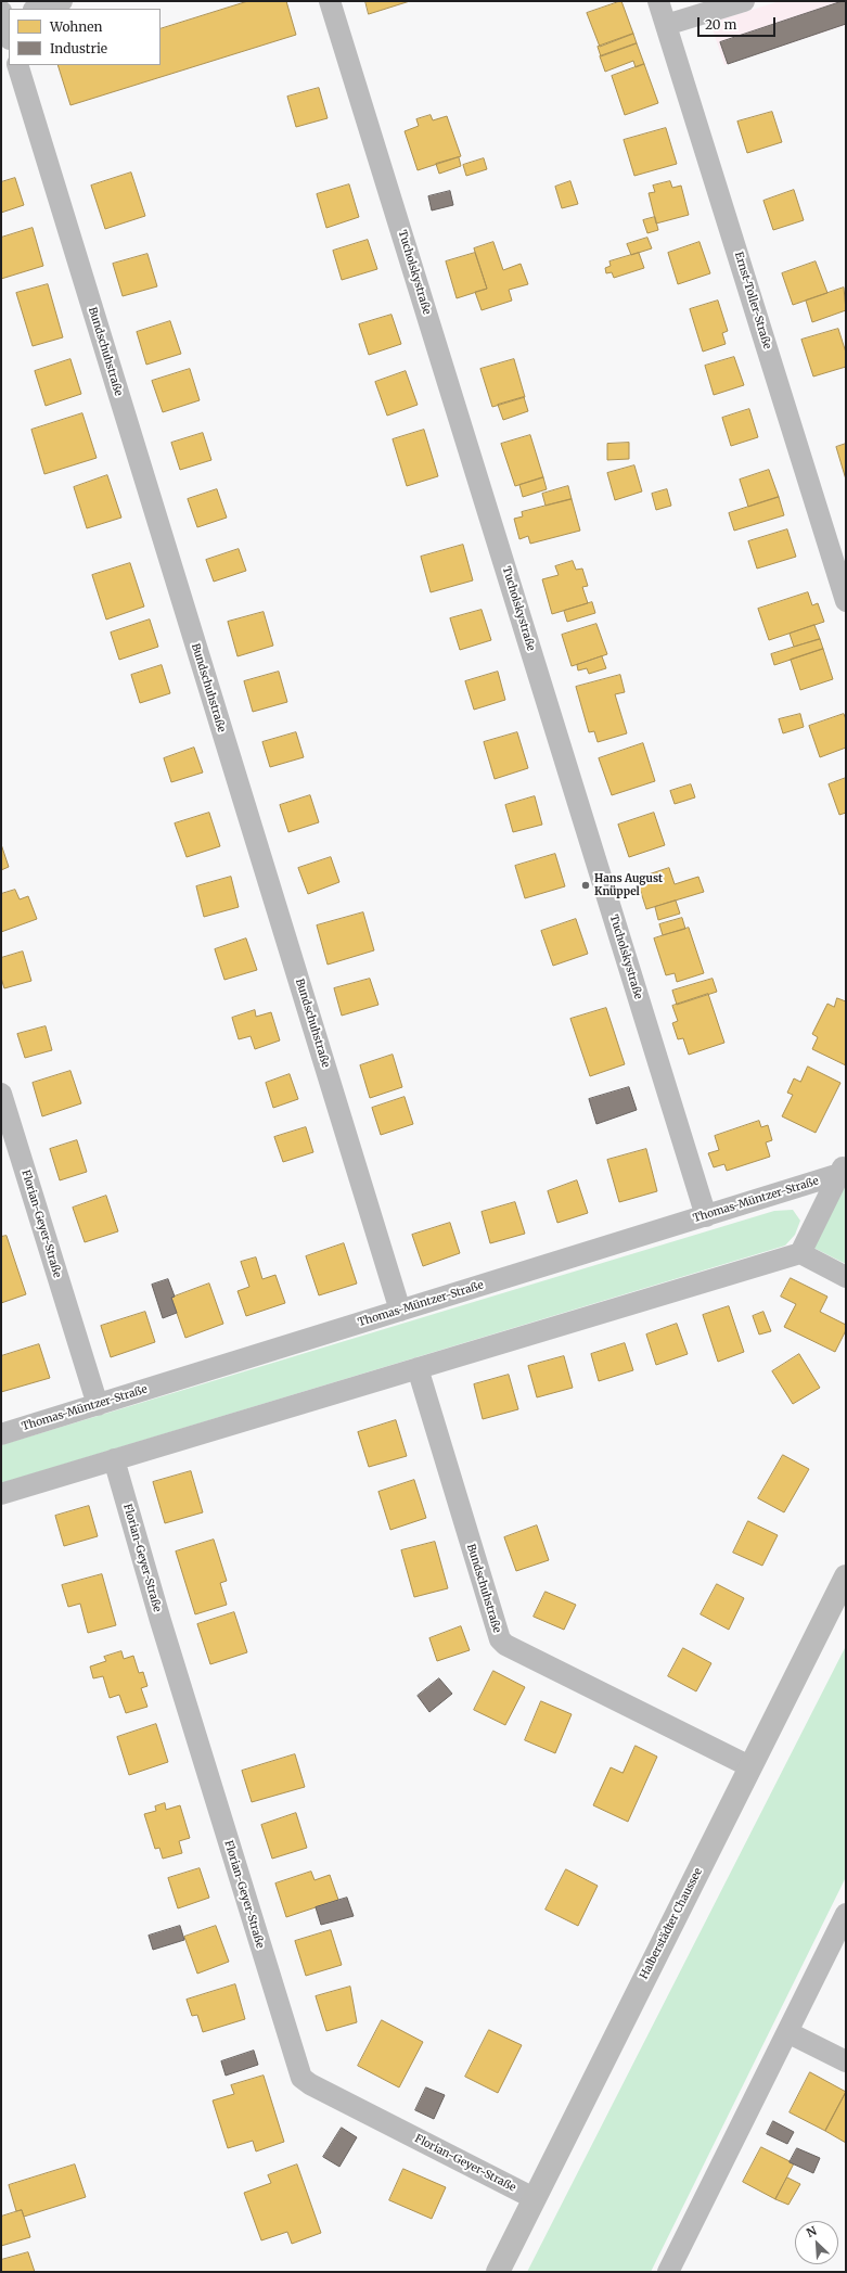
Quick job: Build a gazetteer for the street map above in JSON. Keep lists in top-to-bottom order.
{
  "streets": {
    "main road": ["Halberstädter Chaussee"],
    "street": [
      "Tucholskystraße",
      "Ernst-Toller-Straße",
      "Bundschuhstraße",
      "Thomas-Müntzer-Straße",
      "Florian-Geyer-Straße"
    ]
  },
  "crossings": [
    ["Tucholskystraße", "Thomas-Müntzer-Straße"],
    ["Bundschuhstraße", "Thomas-Müntzer-Straße"],
    ["Bundschuhstraße", "Halberstädter Chaussee"],
    ["Thomas-Müntzer-Straße", "Florian-Geyer-Straße"],
    ["Florian-Geyer-Straße", "Halberstädter Chaussee"]
  ],
  "places": ["Hans August Knüppel"],
  "legend": ["Wohnen", "Industrie"],
  "scale_bar": "20 m",
  "north": "top left"
}
